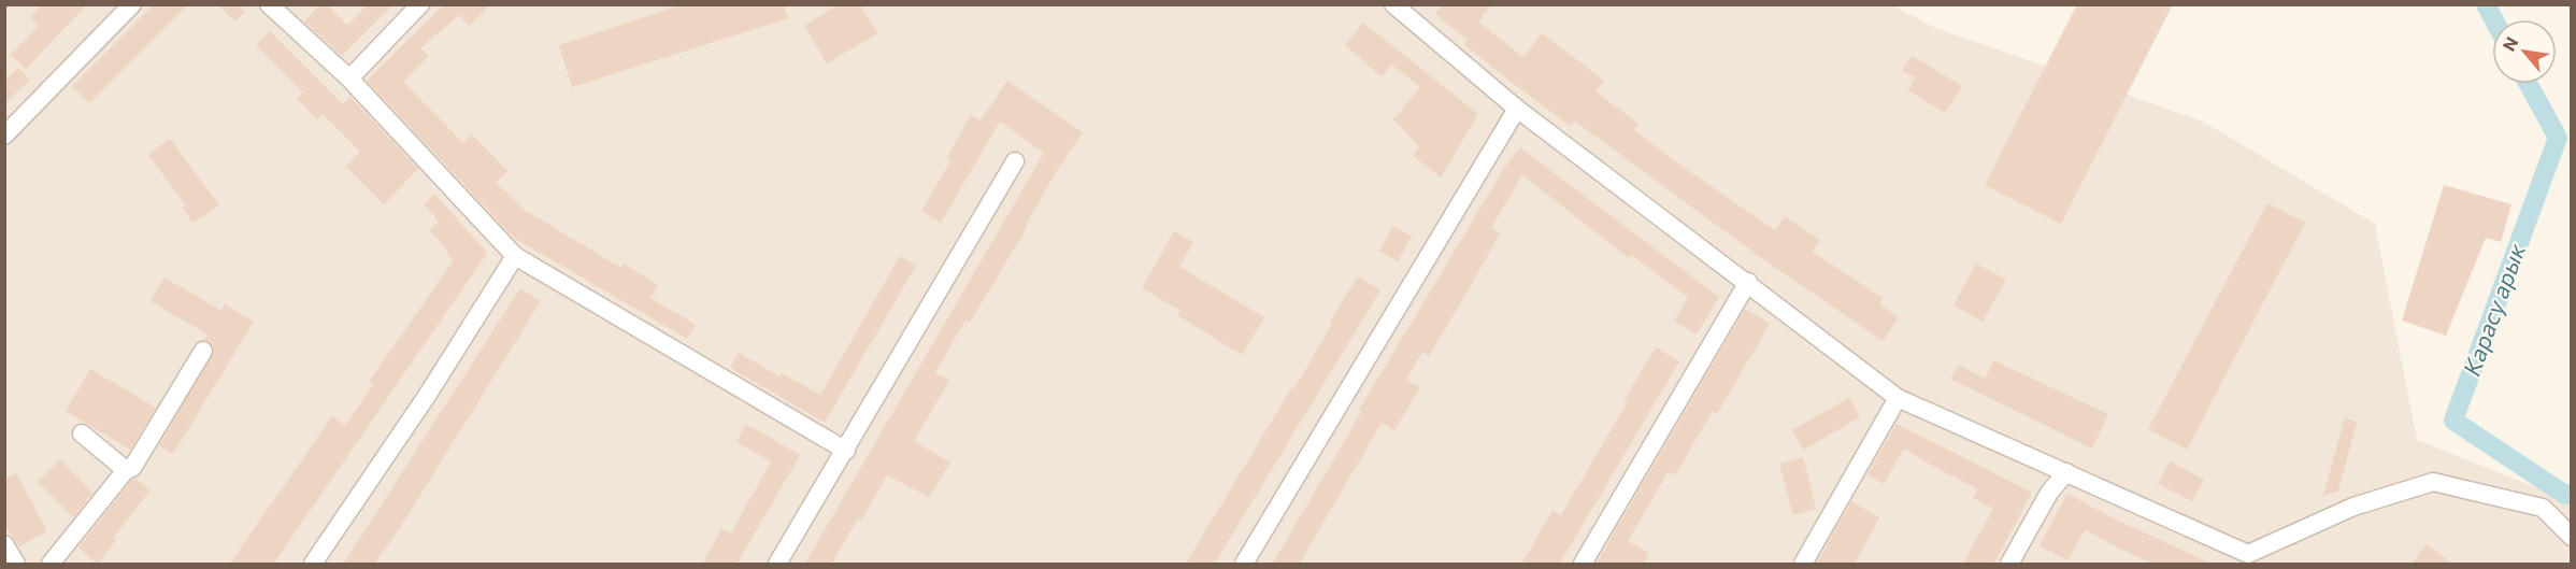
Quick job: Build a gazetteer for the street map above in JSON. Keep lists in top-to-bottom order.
{
  "water": ["Карасу арык"],
  "north": "top left"
}
